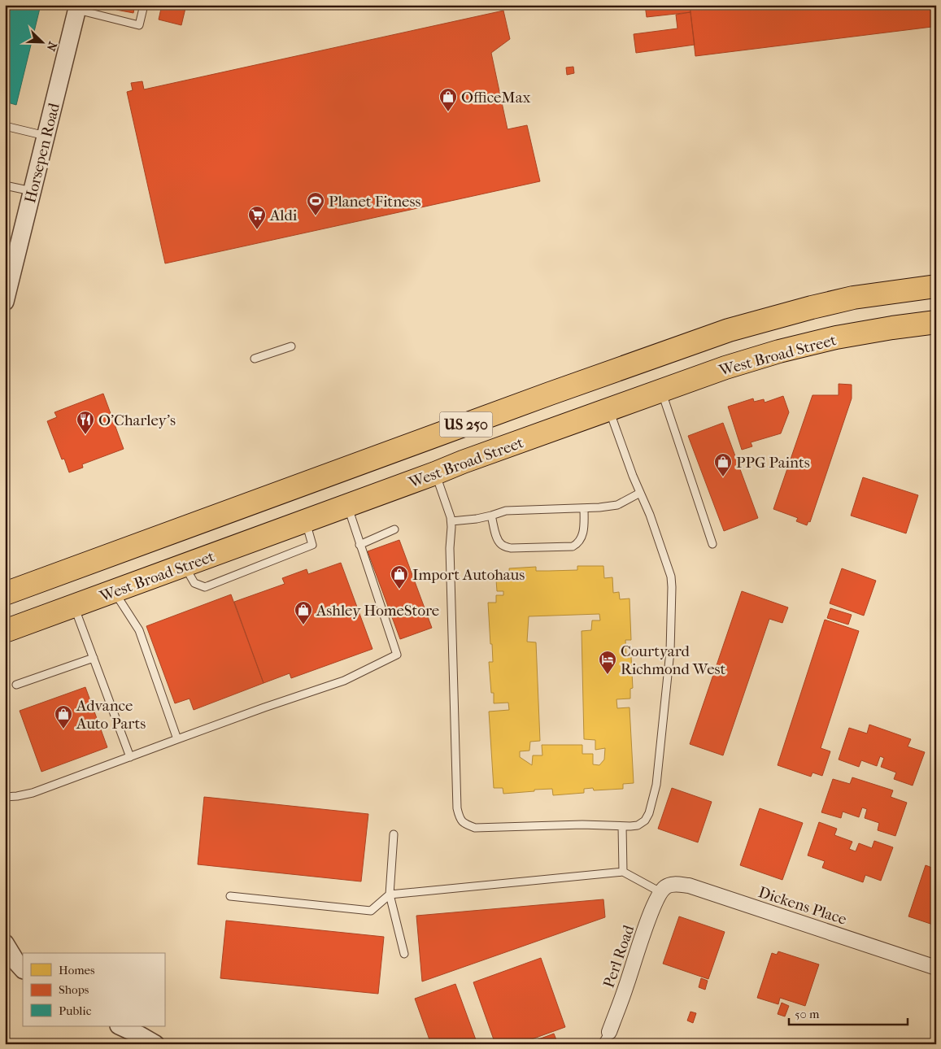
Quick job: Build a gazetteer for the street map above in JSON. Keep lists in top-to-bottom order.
{
  "streets": {
    "main road": ["West Broad Street", "US 250"],
    "street": ["Horsepen Road", "Dickens Place", "Perl Road"]
  },
  "crossings": [
    ["Dickens Place", "Perl Road"]
  ],
  "places": {
    "shop": [
      "OfficeMax",
      "PPG Paints",
      "Import Autohaus",
      "Ashley HomeStore",
      "Advance Auto Parts"
    ],
    "sports": ["Planet Fitness"],
    "supermarket": ["Aldi"],
    "restaurant": ["O'Charley's"],
    "hotel": ["Courtyard Richmond West"]
  },
  "legend": ["Homes", "Shops", "Public"],
  "scale_bar": "50 m",
  "north": "bottom right"
}
